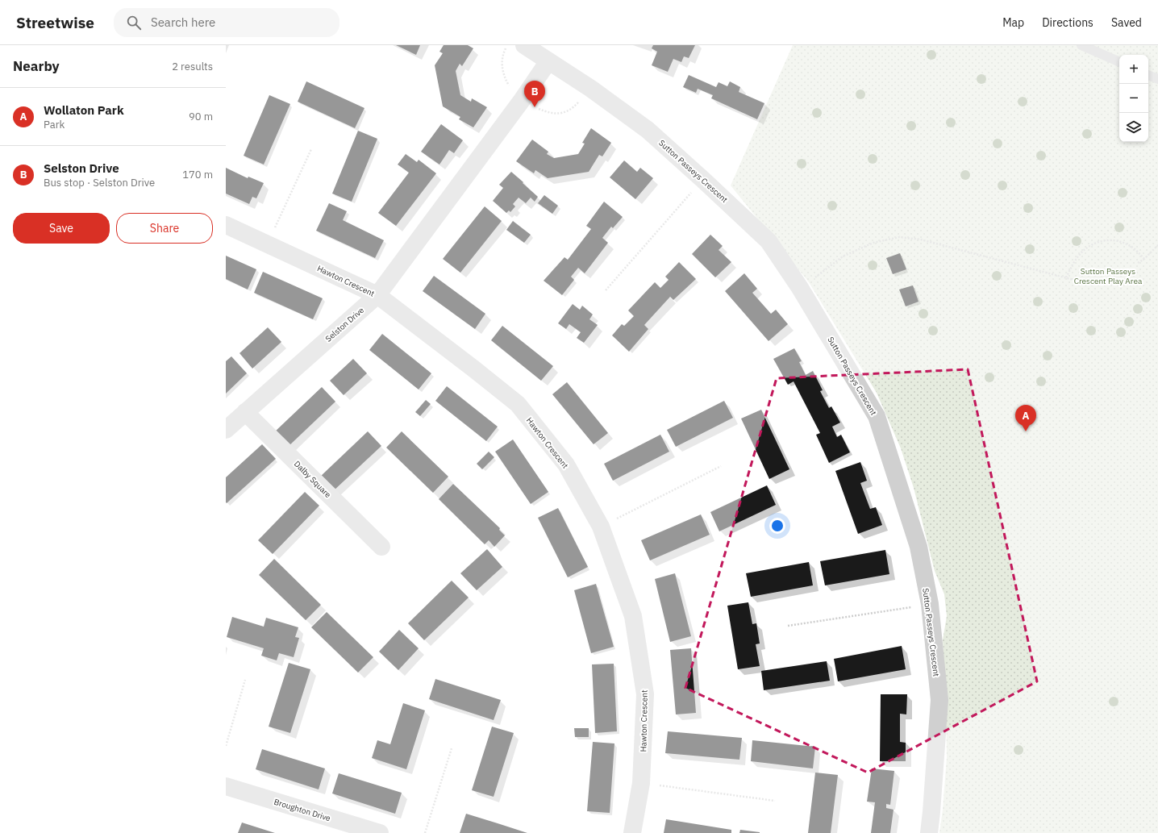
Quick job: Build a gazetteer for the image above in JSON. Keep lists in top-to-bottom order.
{
  "streets": {
    "street": [
      "Sutton Passeys Crescent",
      "Hawton Crescent",
      "Selston Drive",
      "Dalby Square",
      "Broughton Drive"
    ]
  },
  "crossings": [
    ["Sutton Passeys Crescent", "Selston Drive"],
    ["Hawton Crescent", "Selston Drive"],
    ["Selston Drive", "Dalby Square"]
  ],
  "parks": ["Sutton Passeys Crescent Play Area"],
  "page": {
    "header": "Streetwise",
    "search": "Search here",
    "nav": ["Map", "Directions", "Saved"],
    "heading": ["Nearby", "2 results"],
    "map_buttons": ["+", "−"],
    "pins": ["B", "A"],
    "list": [
      {
        "mark": "A",
        "name": "Wollaton Park",
        "note": "Park",
        "value": "90 m"
      },
      {
        "mark": "B",
        "name": "Selston Drive",
        "note": "Bus stop · Selston Drive",
        "value": "170 m"
      }
    ],
    "buttons": ["Save", "Share"]
  }
}
